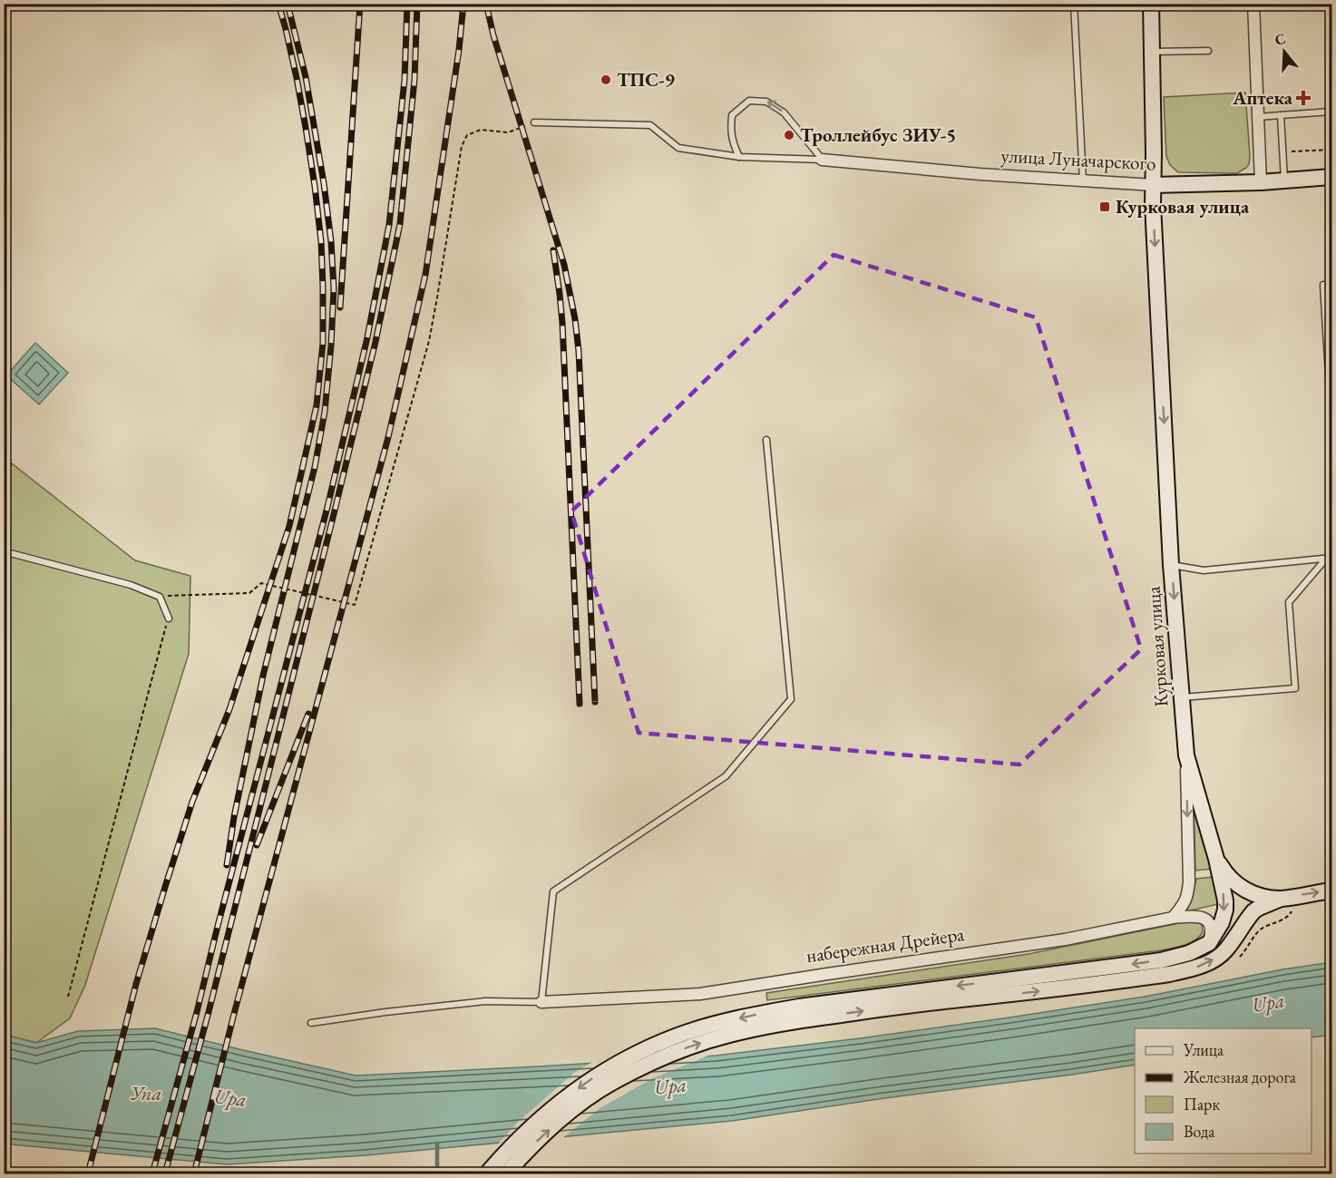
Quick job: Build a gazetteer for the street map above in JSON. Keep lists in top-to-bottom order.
{
  "streets": {
    "main road": ["улица Луначарского", "Курковая улица"],
    "street": ["набережная Дрейера"]
  },
  "crossings": [
    ["улица Луначарского", "Курковая улица"],
    ["Курковая улица", "набережная Дрейера"]
  ],
  "one_way": ["Курковая улица"],
  "water": ["Upa", "Упа"],
  "places": {
    "other": ["ТПС-9", "Троллейбус ЗИУ-5"],
    "health": ["Аптека"],
    "transit": ["Курковая улица"]
  },
  "legend": [
    "Улица",
    "Железная дорога",
    "Парк",
    "Вода"
  ],
  "north": "top"
}
